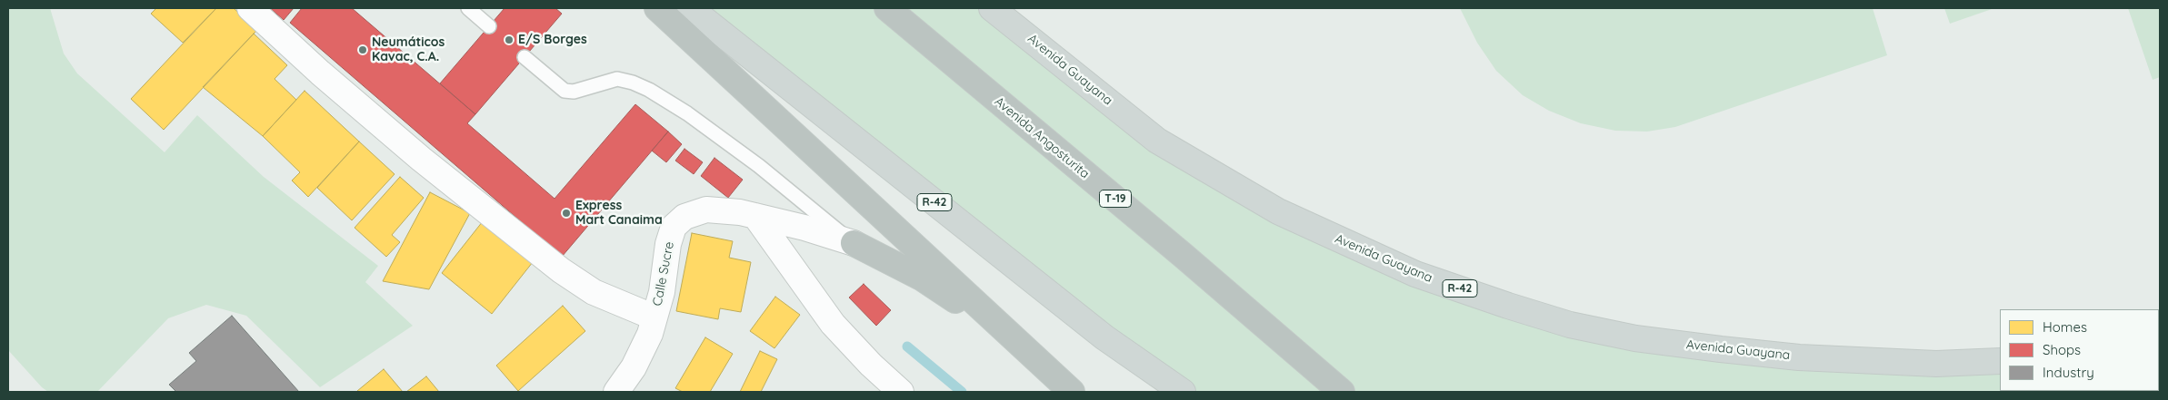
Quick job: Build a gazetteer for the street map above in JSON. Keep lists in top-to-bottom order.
{
  "streets": {
    "highway": ["Avenida Angosturita", "T-19"],
    "main road": ["Avenida Guayana", "R-42"],
    "street": ["Calle Sucre"]
  },
  "places": ["E/S Borges", "Neumáticos Kavac, C.A.", "Express Mart Canaima"],
  "legend": ["Homes", "Shops", "Industry"]
}
